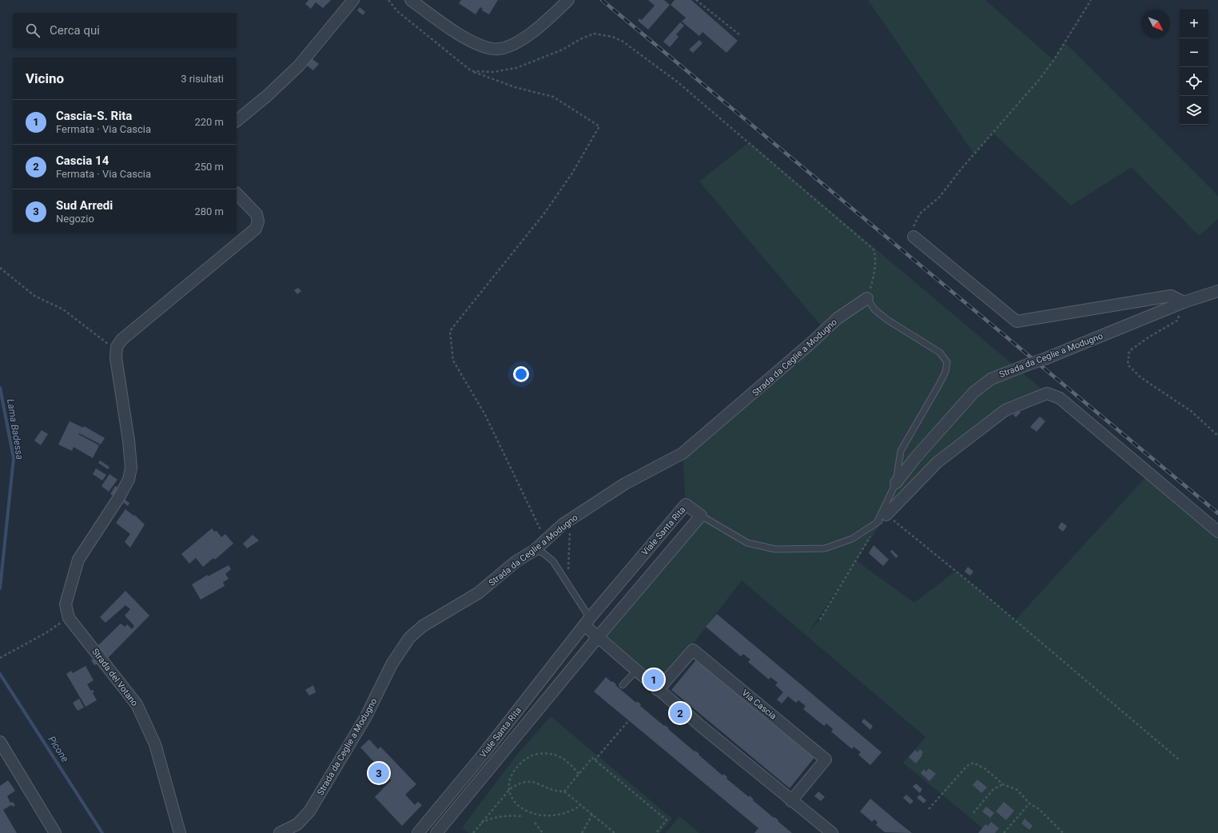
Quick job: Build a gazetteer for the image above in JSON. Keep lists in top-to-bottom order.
{
  "streets": {
    "street": [
      "Strada da Ceglie a Modugno",
      "Viale Santa Rita",
      "Strada del Votano",
      "Via Cascia"
    ]
  },
  "water": ["Lama Badessa", "Picone"],
  "north": "bottom right",
  "page": {
    "map_buttons": ["+", "−"],
    "search": "Cerca qui",
    "heading": ["Vicino", "3 risultati"],
    "list": [
      {
        "mark": "1",
        "name": "Cascia-S. Rita",
        "note": "Fermata · Via Cascia",
        "value": "220 m"
      },
      {
        "mark": "2",
        "name": "Cascia 14",
        "note": "Fermata · Via Cascia",
        "value": "250 m"
      },
      {
        "mark": "3",
        "name": "Sud Arredi",
        "note": "Negozio",
        "value": "280 m"
      }
    ],
    "pins": ["1", "2", "3"]
  }
}
